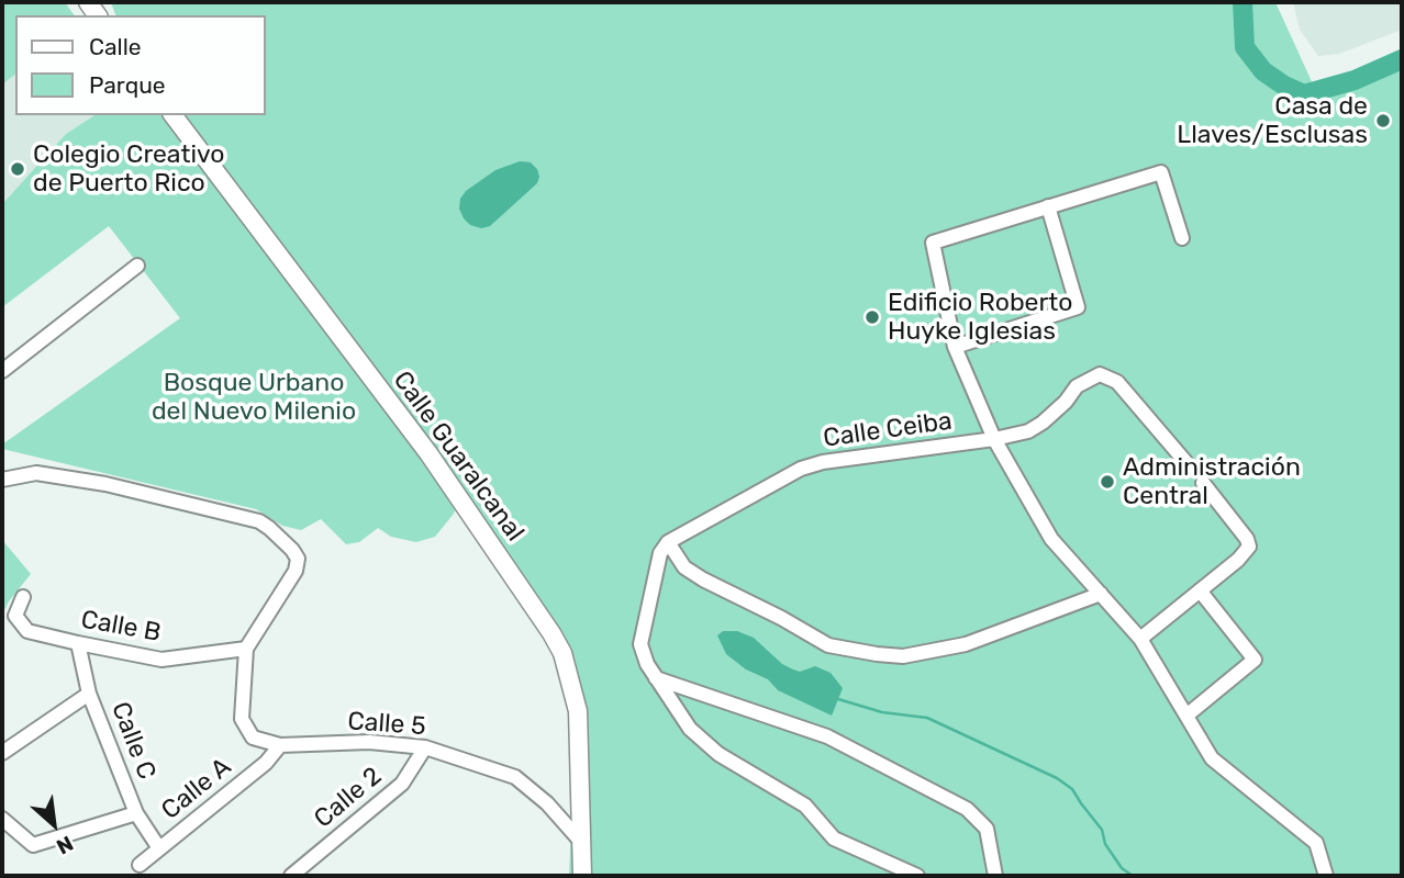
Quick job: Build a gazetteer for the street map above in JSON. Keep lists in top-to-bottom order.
{
  "streets": {
    "street": [
      "Calle Ceiba",
      "Calle Guaralcanal",
      "Calle B",
      "Calle 5",
      "Calle C",
      "Calle A",
      "Calle 2"
    ]
  },
  "crossings": [
    ["Calle Guaralcanal", "Calle 5"],
    ["Calle B", "Calle C"],
    ["Calle 5", "Calle A"],
    ["Calle 5", "Calle 2"],
    ["Calle C", "Calle A"]
  ],
  "parks": ["Bosque Urbano del Nuevo Milenio"],
  "places": [
    "Casa de Llaves/Esclusas",
    "Colegio Creativo de Puerto Rico",
    "Edificio Roberto Huyke Iglesias",
    "Administración Central"
  ],
  "legend": ["Calle", "Parque"],
  "north": "bottom right"
}
